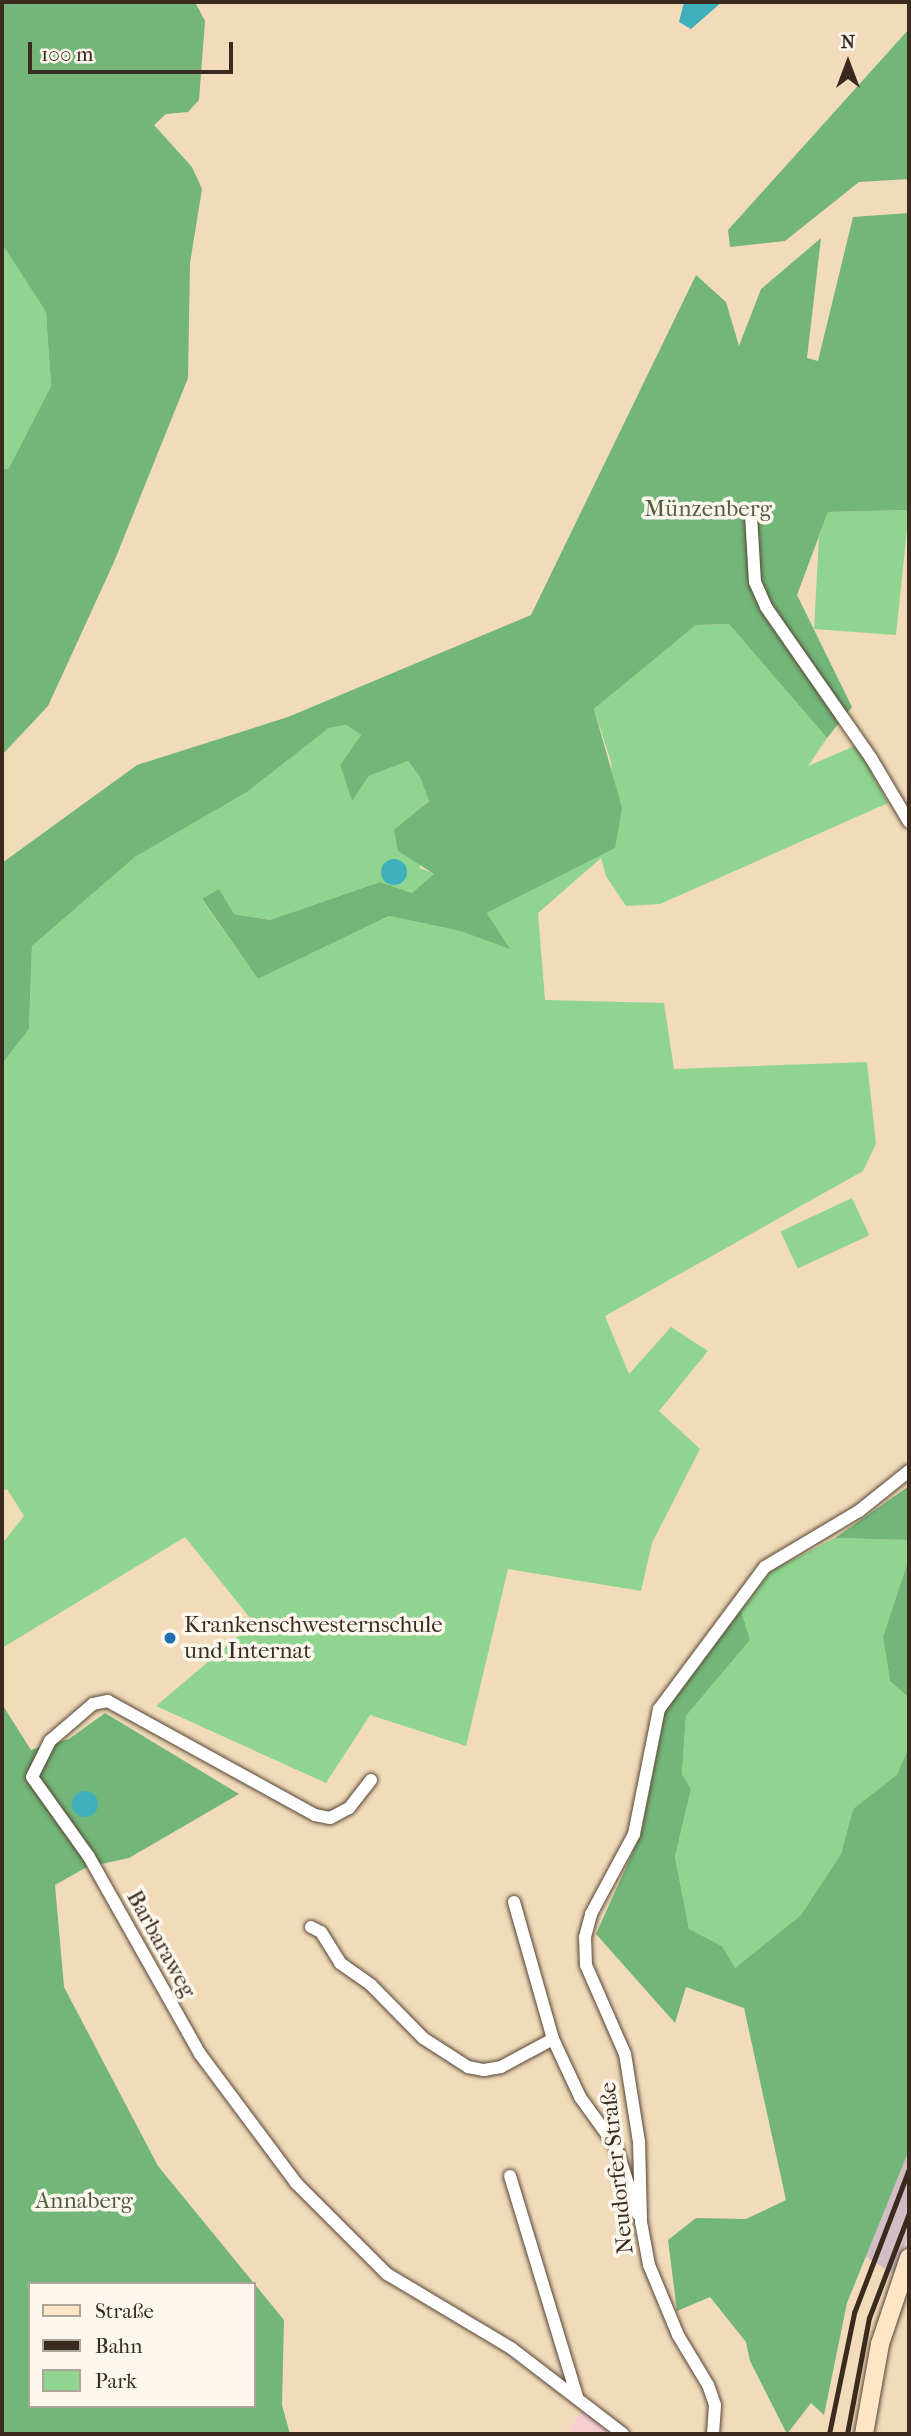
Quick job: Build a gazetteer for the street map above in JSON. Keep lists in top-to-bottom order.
{
  "streets": {
    "street": ["Barbaraweg", "Neudorfer Straße"]
  },
  "parks": ["Münzenberg", "Annaberg"],
  "places": ["Krankenschwesternschule und Internat"],
  "legend": ["Straße", "Bahn", "Park"],
  "scale_bar": "100 m",
  "north": "top"
}
